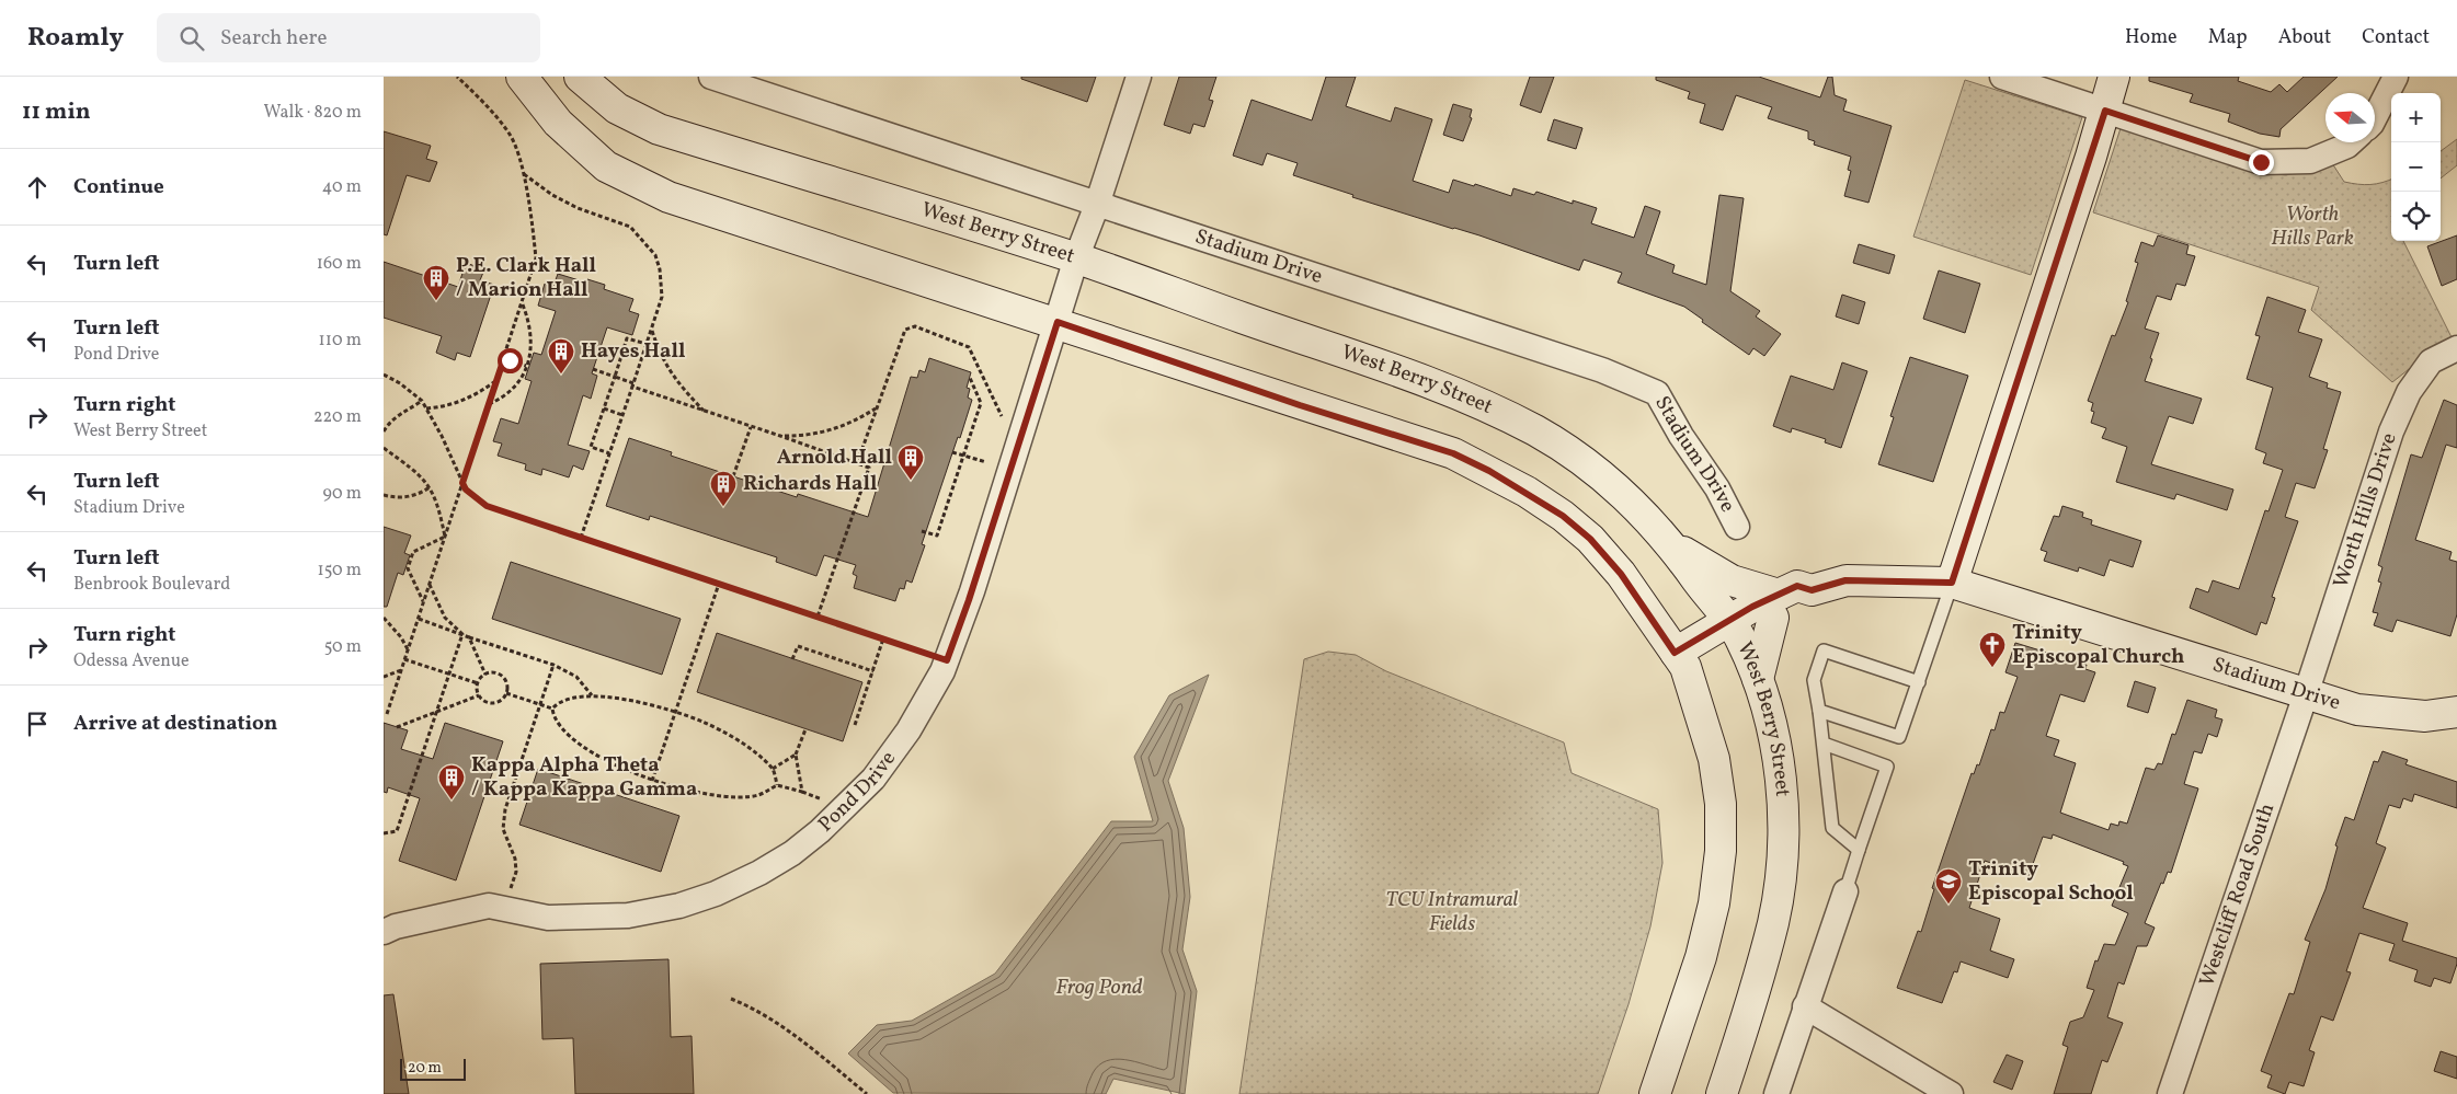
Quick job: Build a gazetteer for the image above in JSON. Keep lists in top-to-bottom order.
{
  "streets": {
    "main road": ["West Berry Street", "Stadium Drive"],
    "street": ["Worth Hills Drive", "Pond Drive", "Westcliff Road South"]
  },
  "crossings": [
    ["West Berry Street", "Stadium Drive"],
    ["West Berry Street", "Pond Drive"],
    ["Stadium Drive", "Worth Hills Drive"],
    ["Stadium Drive", "Pond Drive"],
    ["Stadium Drive", "Westcliff Road South"],
    ["Worth Hills Drive", "Westcliff Road South"]
  ],
  "water": ["Frog Pond"],
  "parks": ["Worth Hills Park", "TCU Intramural Fields"],
  "places": {
    "building": [
      "P.E. Clark Hall / Marion Hall",
      "Hayes Hall",
      "Arnold Hall",
      "Richards Hall",
      "Kappa Alpha Theta / Kappa Kappa Gamma"
    ],
    "church": ["Trinity Episcopal Church"],
    "school or university": ["Trinity Episcopal School"]
  },
  "scale_bar": "20 m",
  "north": "left",
  "page": {
    "header": "Roamly",
    "search": "Search here",
    "nav": [
      "Home",
      "Map",
      "About",
      "Contact"
    ],
    "heading": ["11 min", "Walk · 820 m"],
    "map_buttons": ["+", "−"],
    "list": [
      ["Continue", "40 m"],
      ["Turn left", "160 m"],
      ["Turn left", "Pond Drive", "110 m"],
      ["Turn right", "West Berry Street", "220 m"],
      ["Turn left", "Stadium Drive", "90 m"],
      ["Turn left", "Benbrook Boulevard", "150 m"],
      ["Turn right", "Odessa Avenue", "50 m"],
      "Arrive at destination"
    ],
    "scale": "20 m"
  }
}
